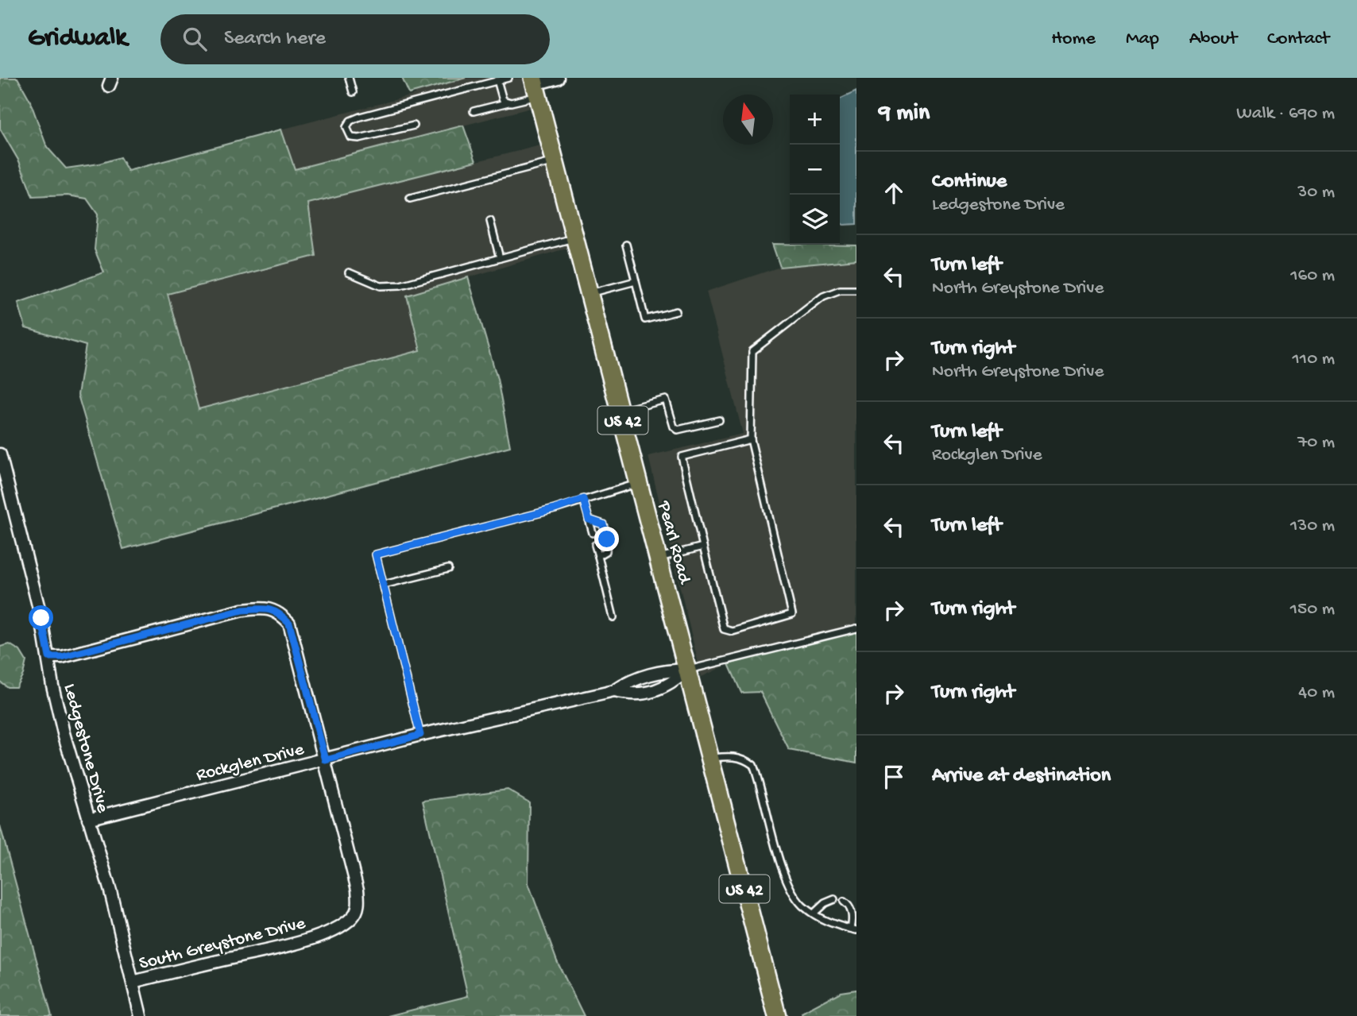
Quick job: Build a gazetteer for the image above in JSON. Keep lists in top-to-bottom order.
{
  "streets": {
    "main road": ["US 42", "Pearl Road"],
    "street": ["Ledgestone Drive", "Rockglen Drive", "South Greystone Drive"]
  },
  "crossings": [
    ["Pearl Road", "Rockglen Drive"],
    ["Ledgestone Drive", "Rockglen Drive"],
    ["Ledgestone Drive", "South Greystone Drive"],
    ["Rockglen Drive", "South Greystone Drive"]
  ],
  "north": "top",
  "page": {
    "header": "Gridwalk",
    "search": "Search here",
    "nav": [
      "Home",
      "Map",
      "About",
      "Contact"
    ],
    "heading": ["9 min", "Walk · 690 m"],
    "map_buttons": ["+", "−"],
    "list": [
      ["Continue", "Ledgestone Drive", "30 m"],
      ["Turn left", "North Greystone Drive", "160 m"],
      ["Turn right", "North Greystone Drive", "110 m"],
      ["Turn left", "Rockglen Drive", "70 m"],
      ["Turn left", "130 m"],
      ["Turn right", "150 m"],
      ["Turn right", "40 m"],
      "Arrive at destination"
    ]
  }
}
